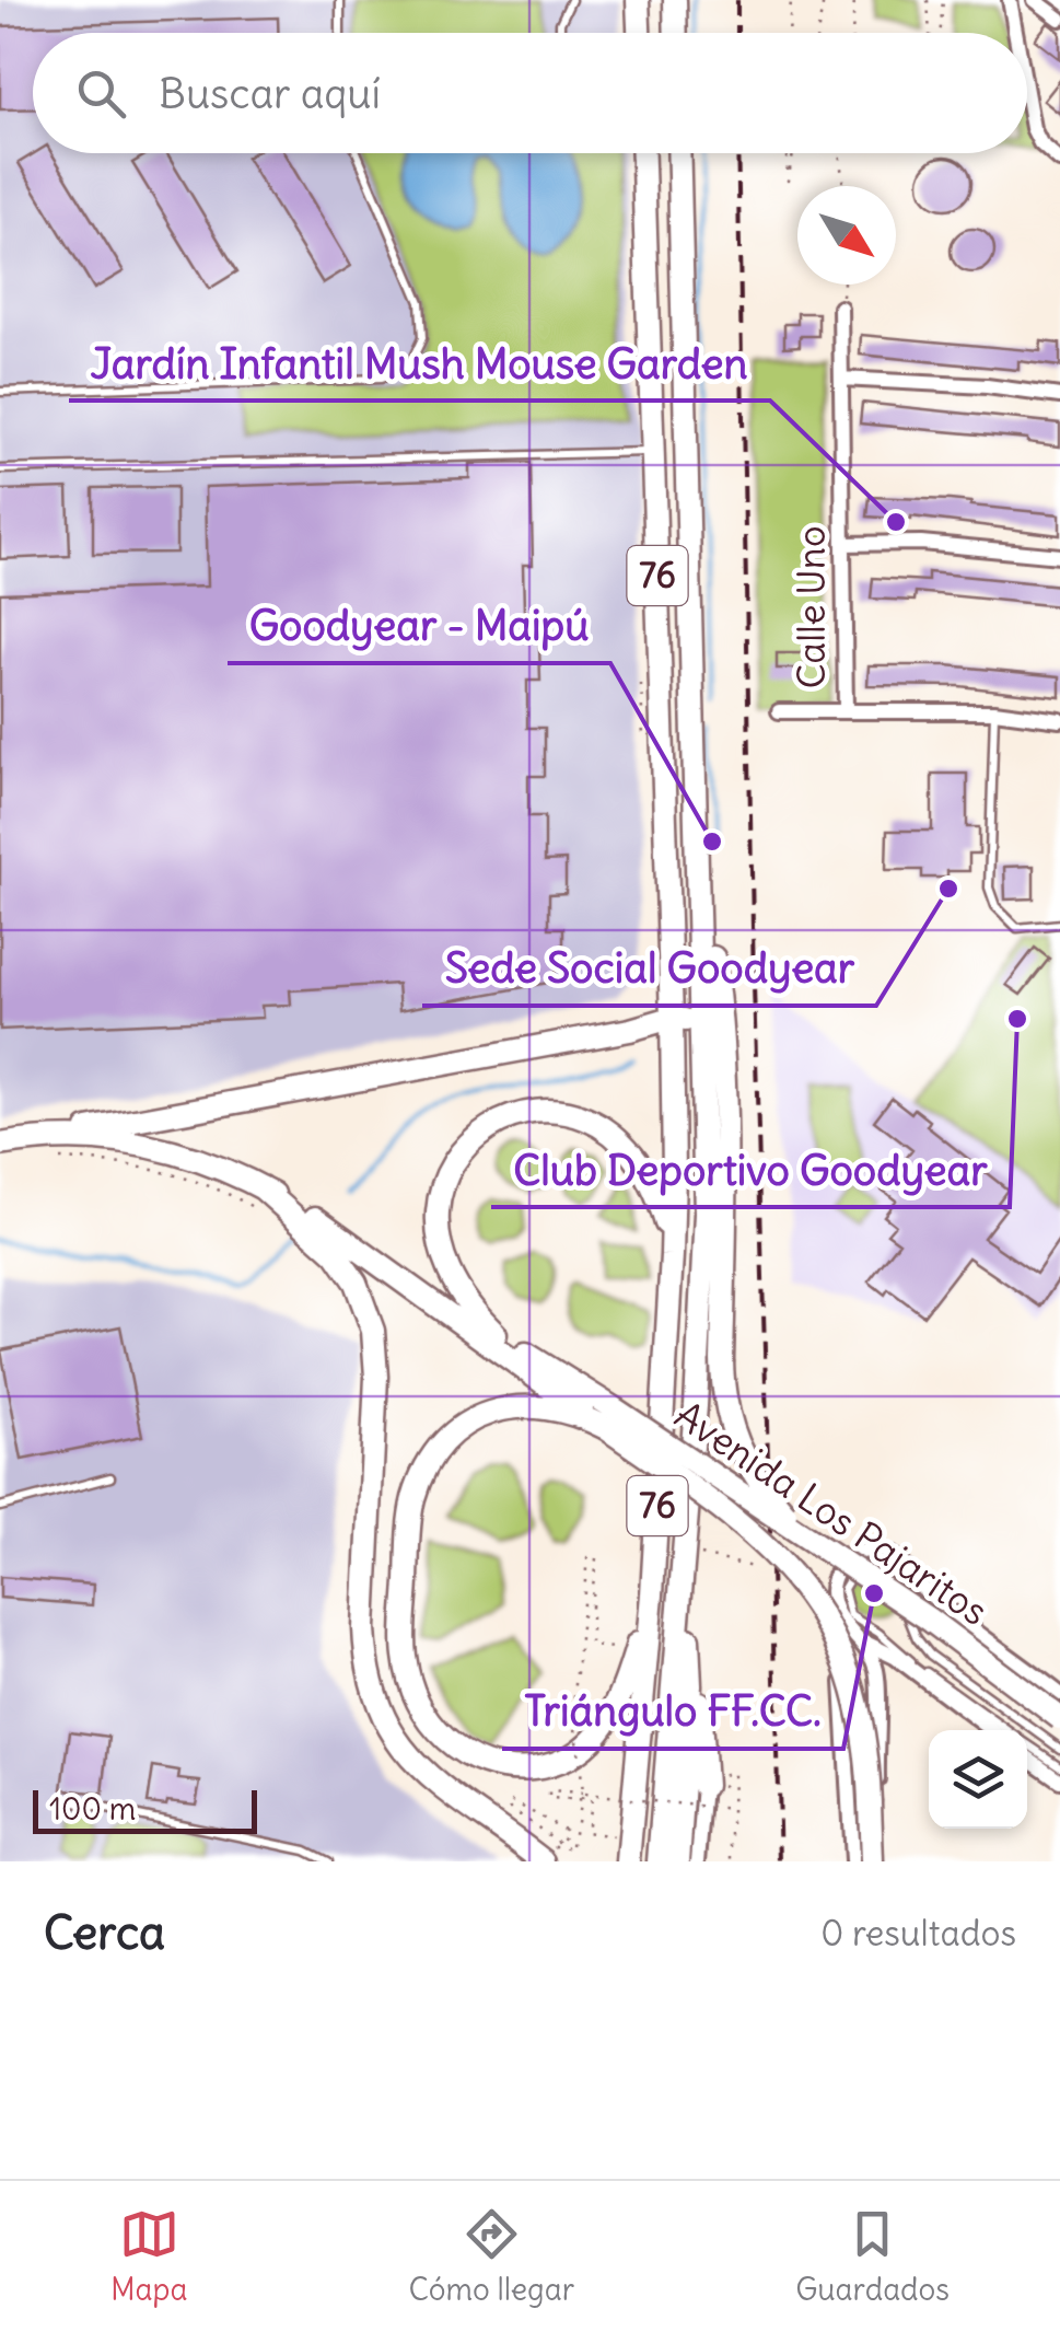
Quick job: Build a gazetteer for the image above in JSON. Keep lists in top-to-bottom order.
{
  "streets": {
    "main road": ["76", "Avenida Los Pajaritos"],
    "street": ["Calle Uno"]
  },
  "places": [
    "Jardín Infantil Mush Mouse Garden",
    "Goodyear - Maipú",
    "Sede Social Goodyear",
    "Club Deportivo Goodyear",
    "Triángulo FF.CC."
  ],
  "scale_bar": "100 m",
  "north": "bottom right",
  "page": {
    "search": "Buscar aquí",
    "scale": "100 m",
    "heading": ["Cerca", "0 resultados"],
    "nav": ["Mapa", "Cómo llegar", "Guardados"]
  }
}
